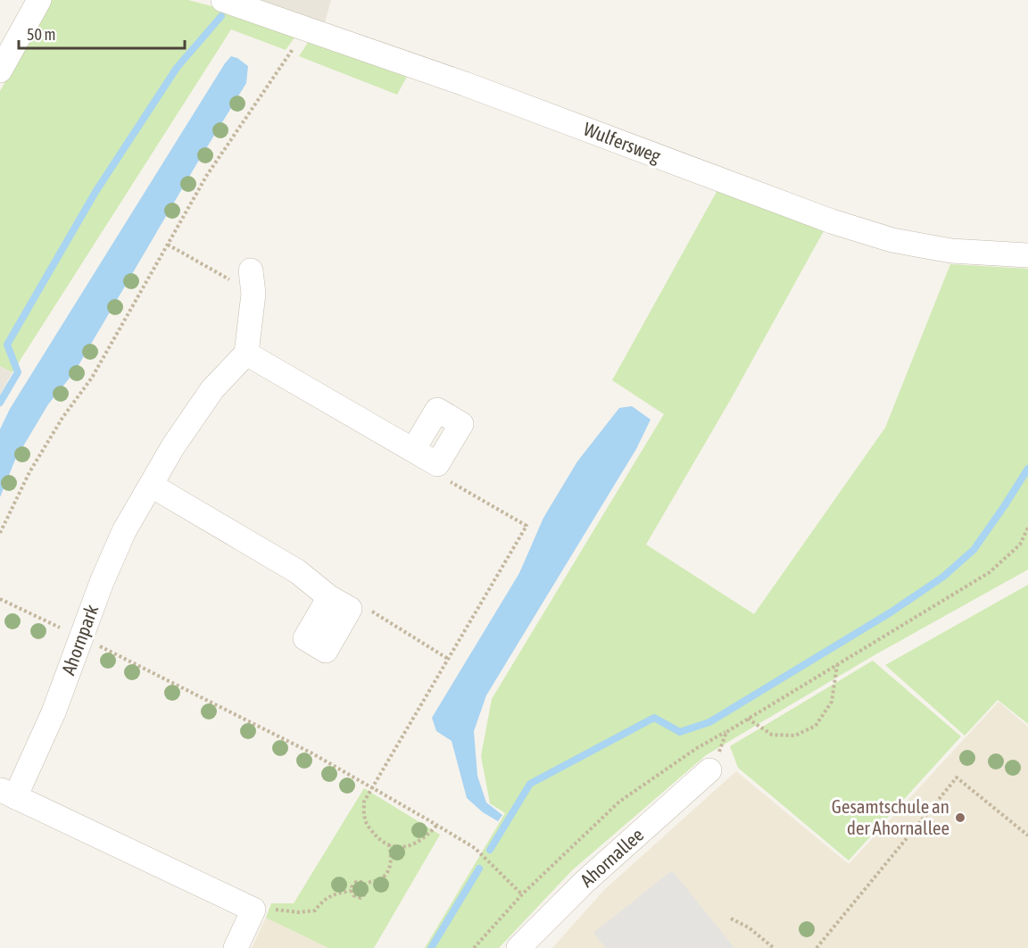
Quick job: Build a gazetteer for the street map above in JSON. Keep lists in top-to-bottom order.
{
  "streets": {
    "street": ["Wulfersweg", "Ahornpark", "Ahornallee"]
  },
  "places": ["Gesamtschule an der Ahornallee"],
  "scale_bar": "50 m"
}
